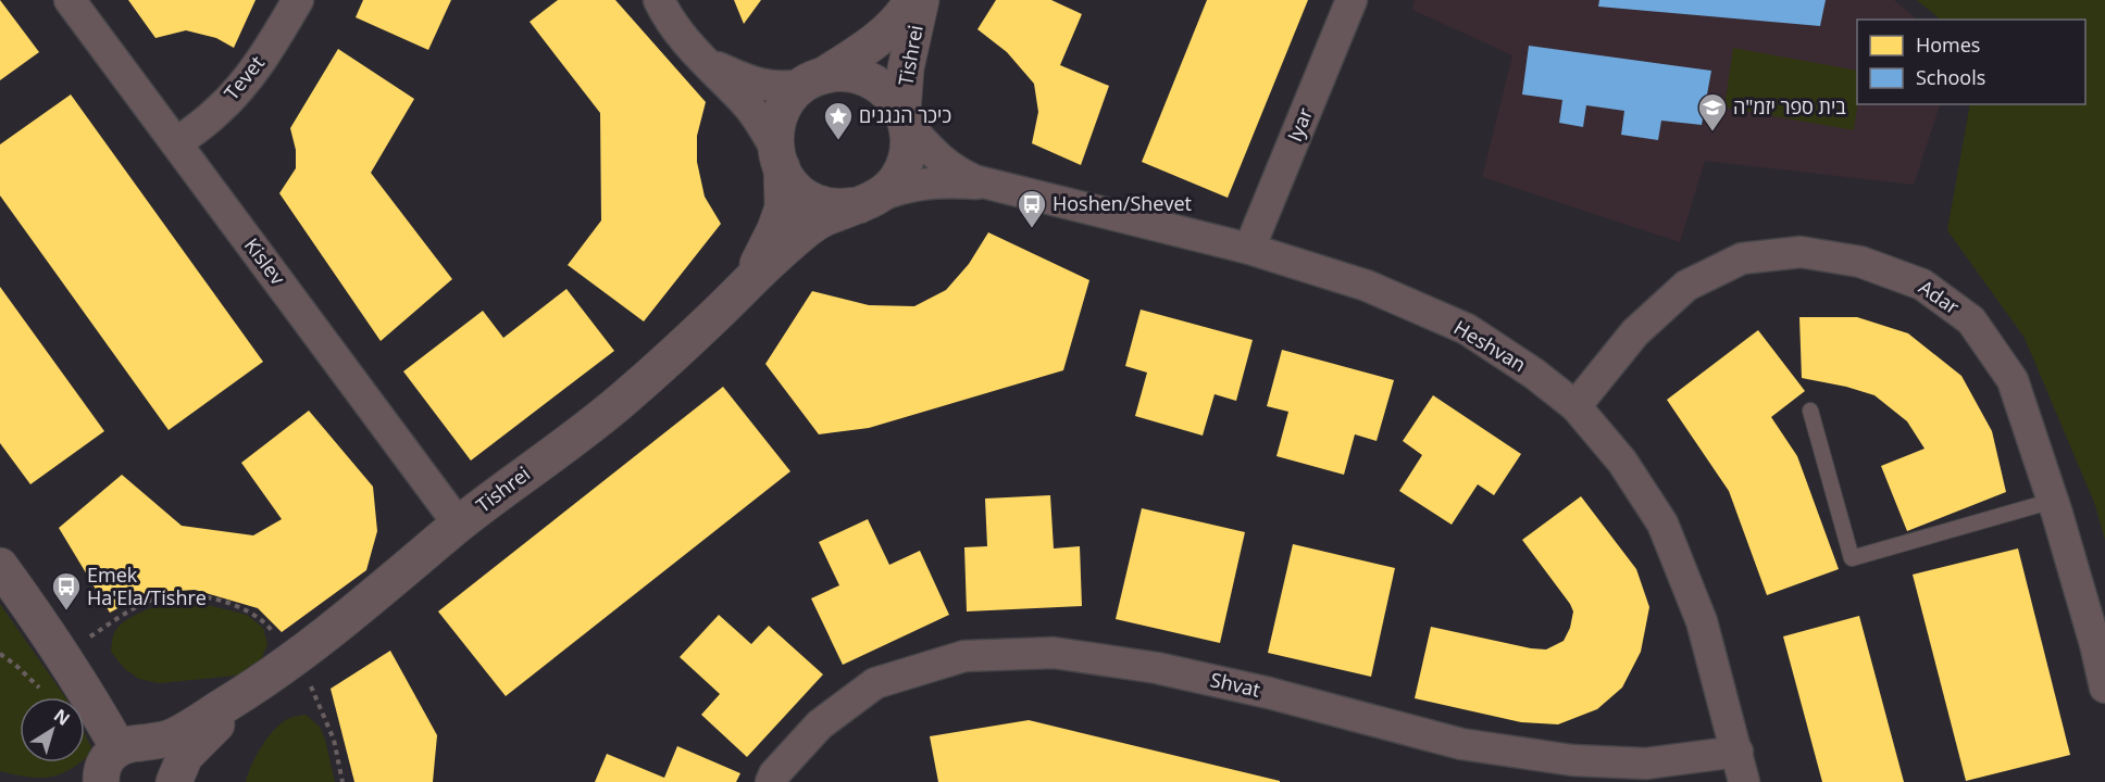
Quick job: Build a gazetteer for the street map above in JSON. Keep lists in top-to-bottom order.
{
  "streets": {
    "street": [
      "Tishrei",
      "Tevet",
      "Iyar",
      "Kislev",
      "Adar",
      "Heshvan",
      "Shvat"
    ]
  },
  "crossings": [
    ["Tishrei", "Kislev"],
    ["Tishrei", "Heshvan"],
    ["Tevet", "Kislev"],
    ["Iyar", "Heshvan"],
    ["Adar", "Heshvan"],
    ["Heshvan", "Shvat"]
  ],
  "places": {
    "school or university": ["בית ספר יזמ\"ה"],
    "place": ["כיכר הנגנים"],
    "bus stop": ["Hoshen/Shevet", "Emek Ha'Ela/Tishre"]
  },
  "legend": ["Homes", "Schools"],
  "north": "top right"
}
